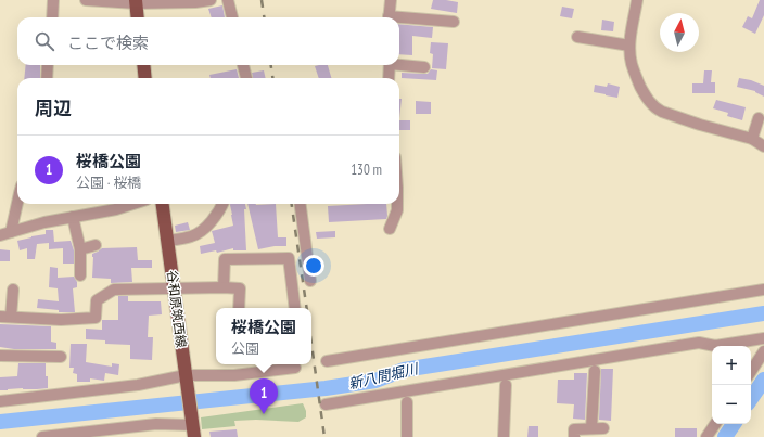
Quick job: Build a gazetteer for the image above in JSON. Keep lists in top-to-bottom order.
{
  "streets": {
    "main road": ["谷和原筑西線"]
  },
  "water": ["新八間堀川"],
  "north": "top",
  "page": {
    "search": "ここで検索",
    "heading": "周辺",
    "list": [
      {
        "mark": "1",
        "name": "桜橋公園",
        "note": "公園 · 桜橋",
        "value": "130 m"
      }
    ],
    "popup": ["桜橋公園", "公園"],
    "map_buttons": ["+", "−"],
    "pins": "1"
  }
}
